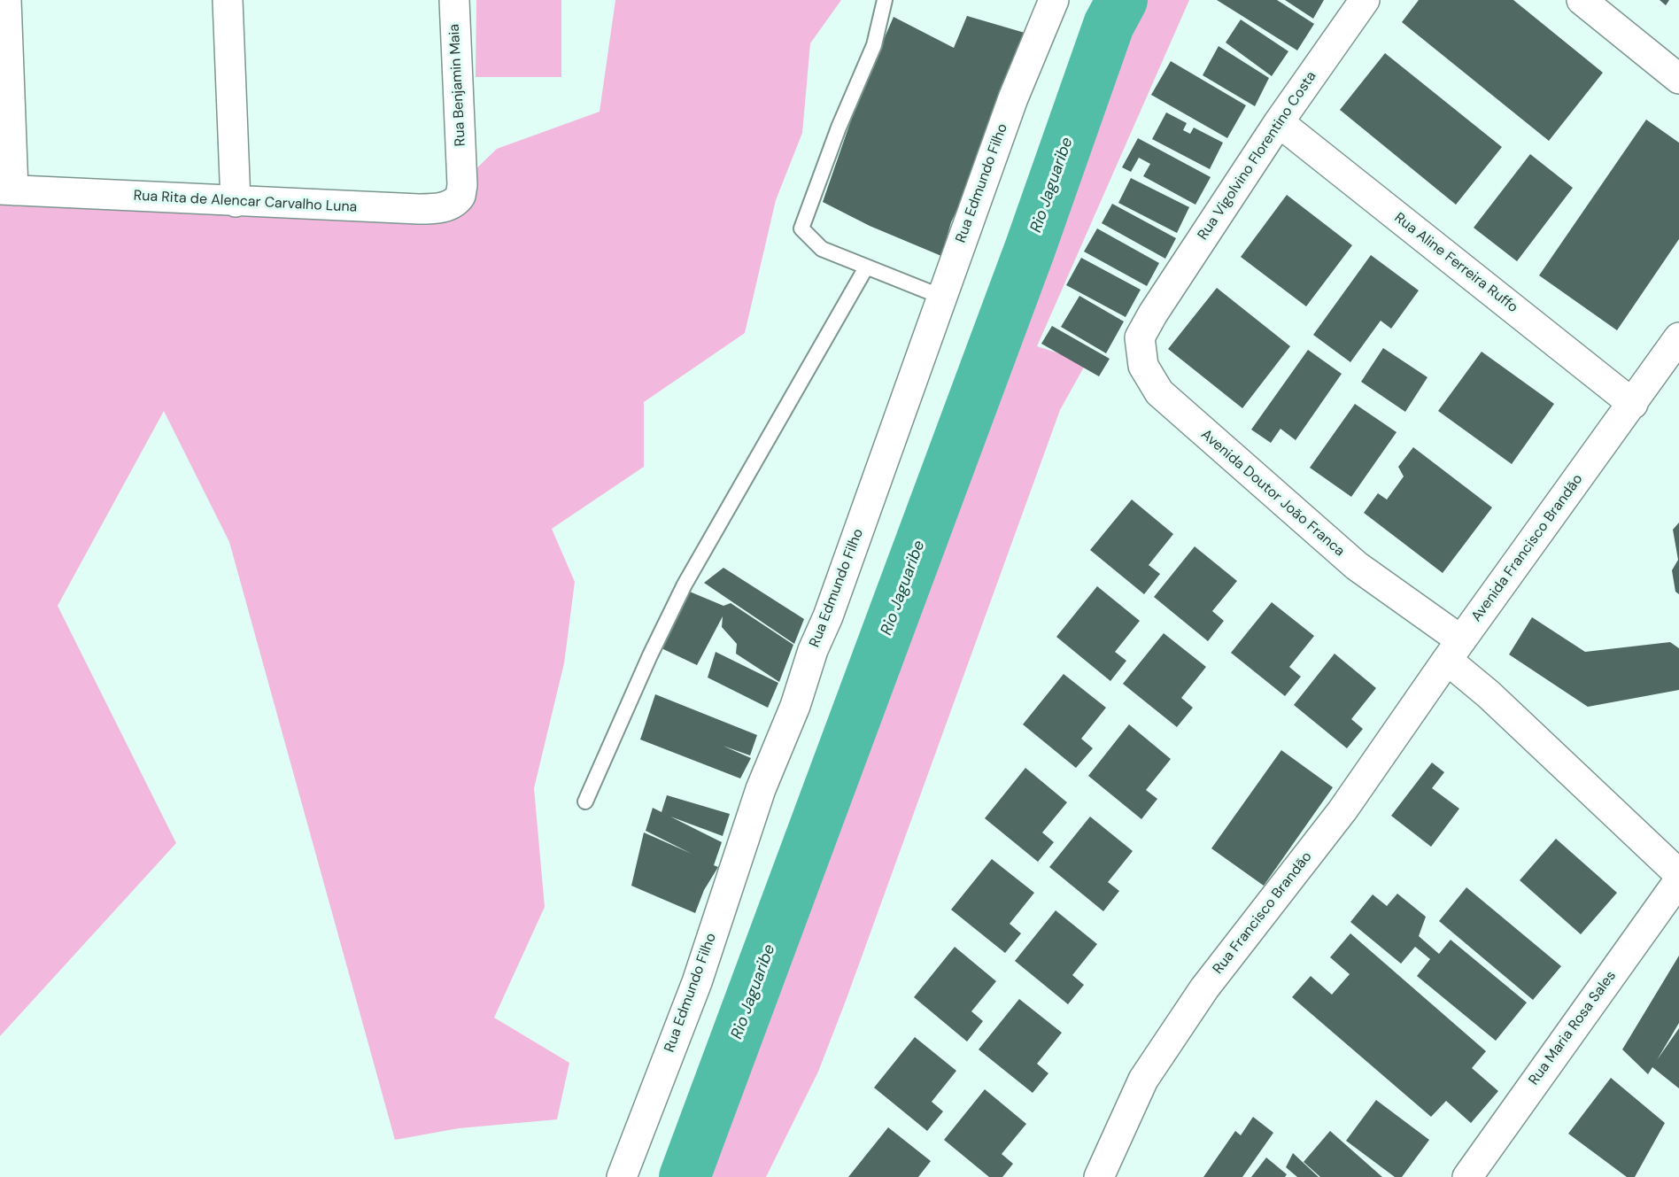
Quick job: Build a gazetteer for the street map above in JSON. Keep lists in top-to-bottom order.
{
  "streets": {
    "street": [
      "Rua Benjamin Maia",
      "Rua Vigolvino Florentino Costa",
      "Rua Edmundo Filho",
      "Rua Rita de Alencar Carvalho Luna",
      "Rua Aline Ferreira Ruffo",
      "Avenida Doutor João Franca",
      "Avenida Francisco Brandão",
      "Rua Francisco Brandão",
      "Rua Maria Rosa Sales"
    ]
  },
  "crossings": [
    ["Rua Benjamin Maia", "Rua Rita de Alencar Carvalho Luna"],
    ["Rua Vigolvino Florentino Costa", "Rua Aline Ferreira Ruffo"],
    ["Rua Vigolvino Florentino Costa", "Avenida Doutor João Franca"],
    ["Rua Aline Ferreira Ruffo", "Avenida Francisco Brandão"],
    ["Avenida Doutor João Franca", "Avenida Francisco Brandão"],
    ["Avenida Doutor João Franca", "Rua Francisco Brandão"],
    ["Avenida Francisco Brandão", "Rua Francisco Brandão"]
  ],
  "water": ["Rio Jaguaribe"]
}
